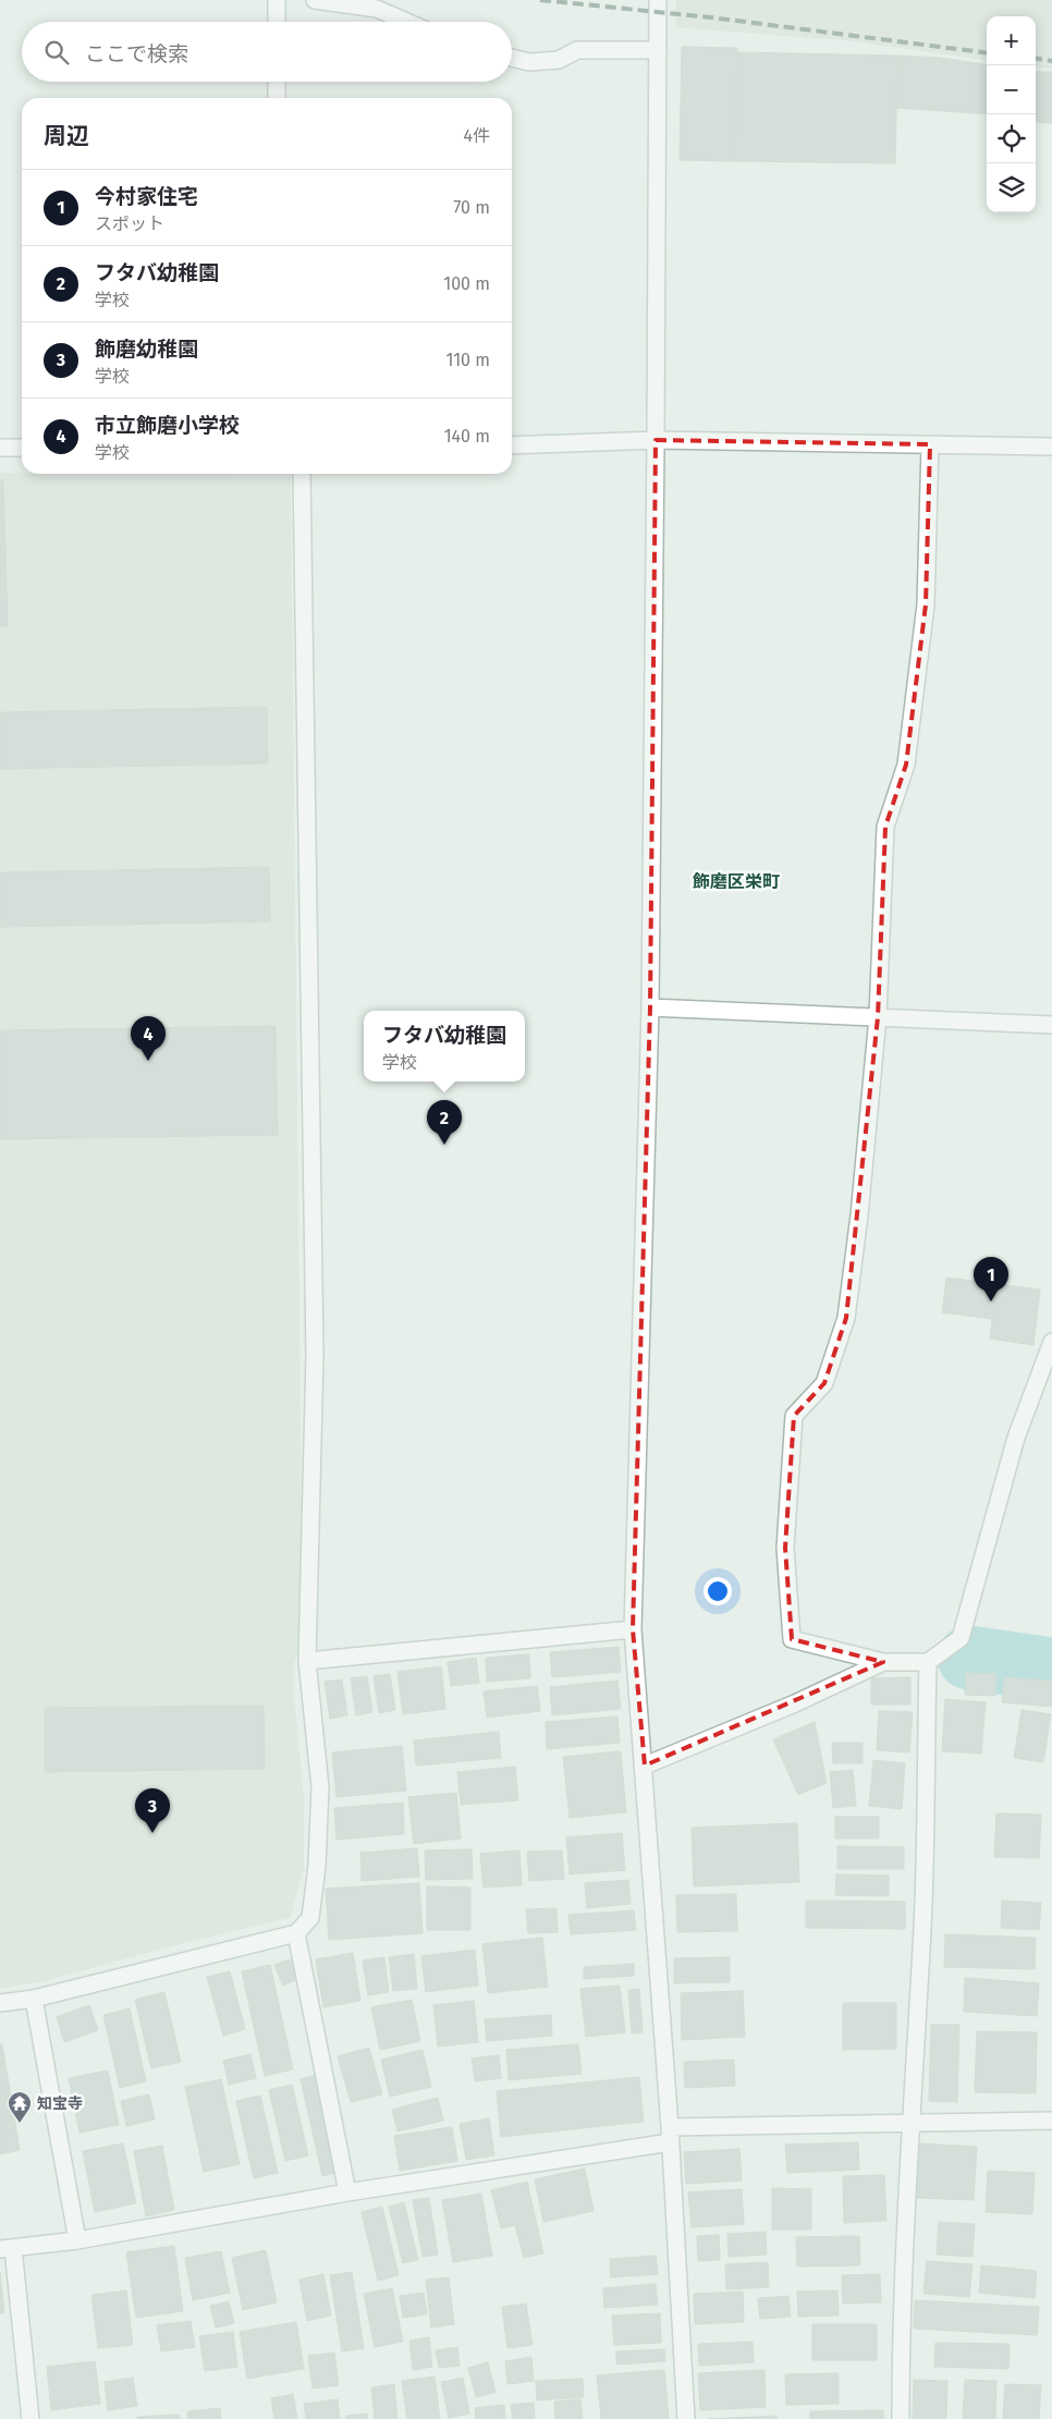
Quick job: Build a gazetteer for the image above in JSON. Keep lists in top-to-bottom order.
{
  "districts": ["飾磨区栄町"],
  "places": {
    "temple": ["知宝寺"]
  },
  "page": {
    "map_buttons": ["+", "−"],
    "search": "ここで検索",
    "heading": ["周辺", "4件"],
    "list": [
      {
        "mark": "1",
        "name": "今村家住宅",
        "note": "スポット",
        "value": "70 m"
      },
      {
        "mark": "2",
        "name": "フタバ幼稚園",
        "note": "学校",
        "value": "100 m"
      },
      {
        "mark": "3",
        "name": "飾磨幼稚園",
        "note": "学校",
        "value": "110 m"
      },
      {
        "mark": "4",
        "name": "市立飾磨小学校",
        "note": "学校",
        "value": "140 m"
      }
    ],
    "popup": ["フタバ幼稚園", "学校"],
    "pins": [
      "4",
      "2",
      "1",
      "3"
    ]
  }
}
